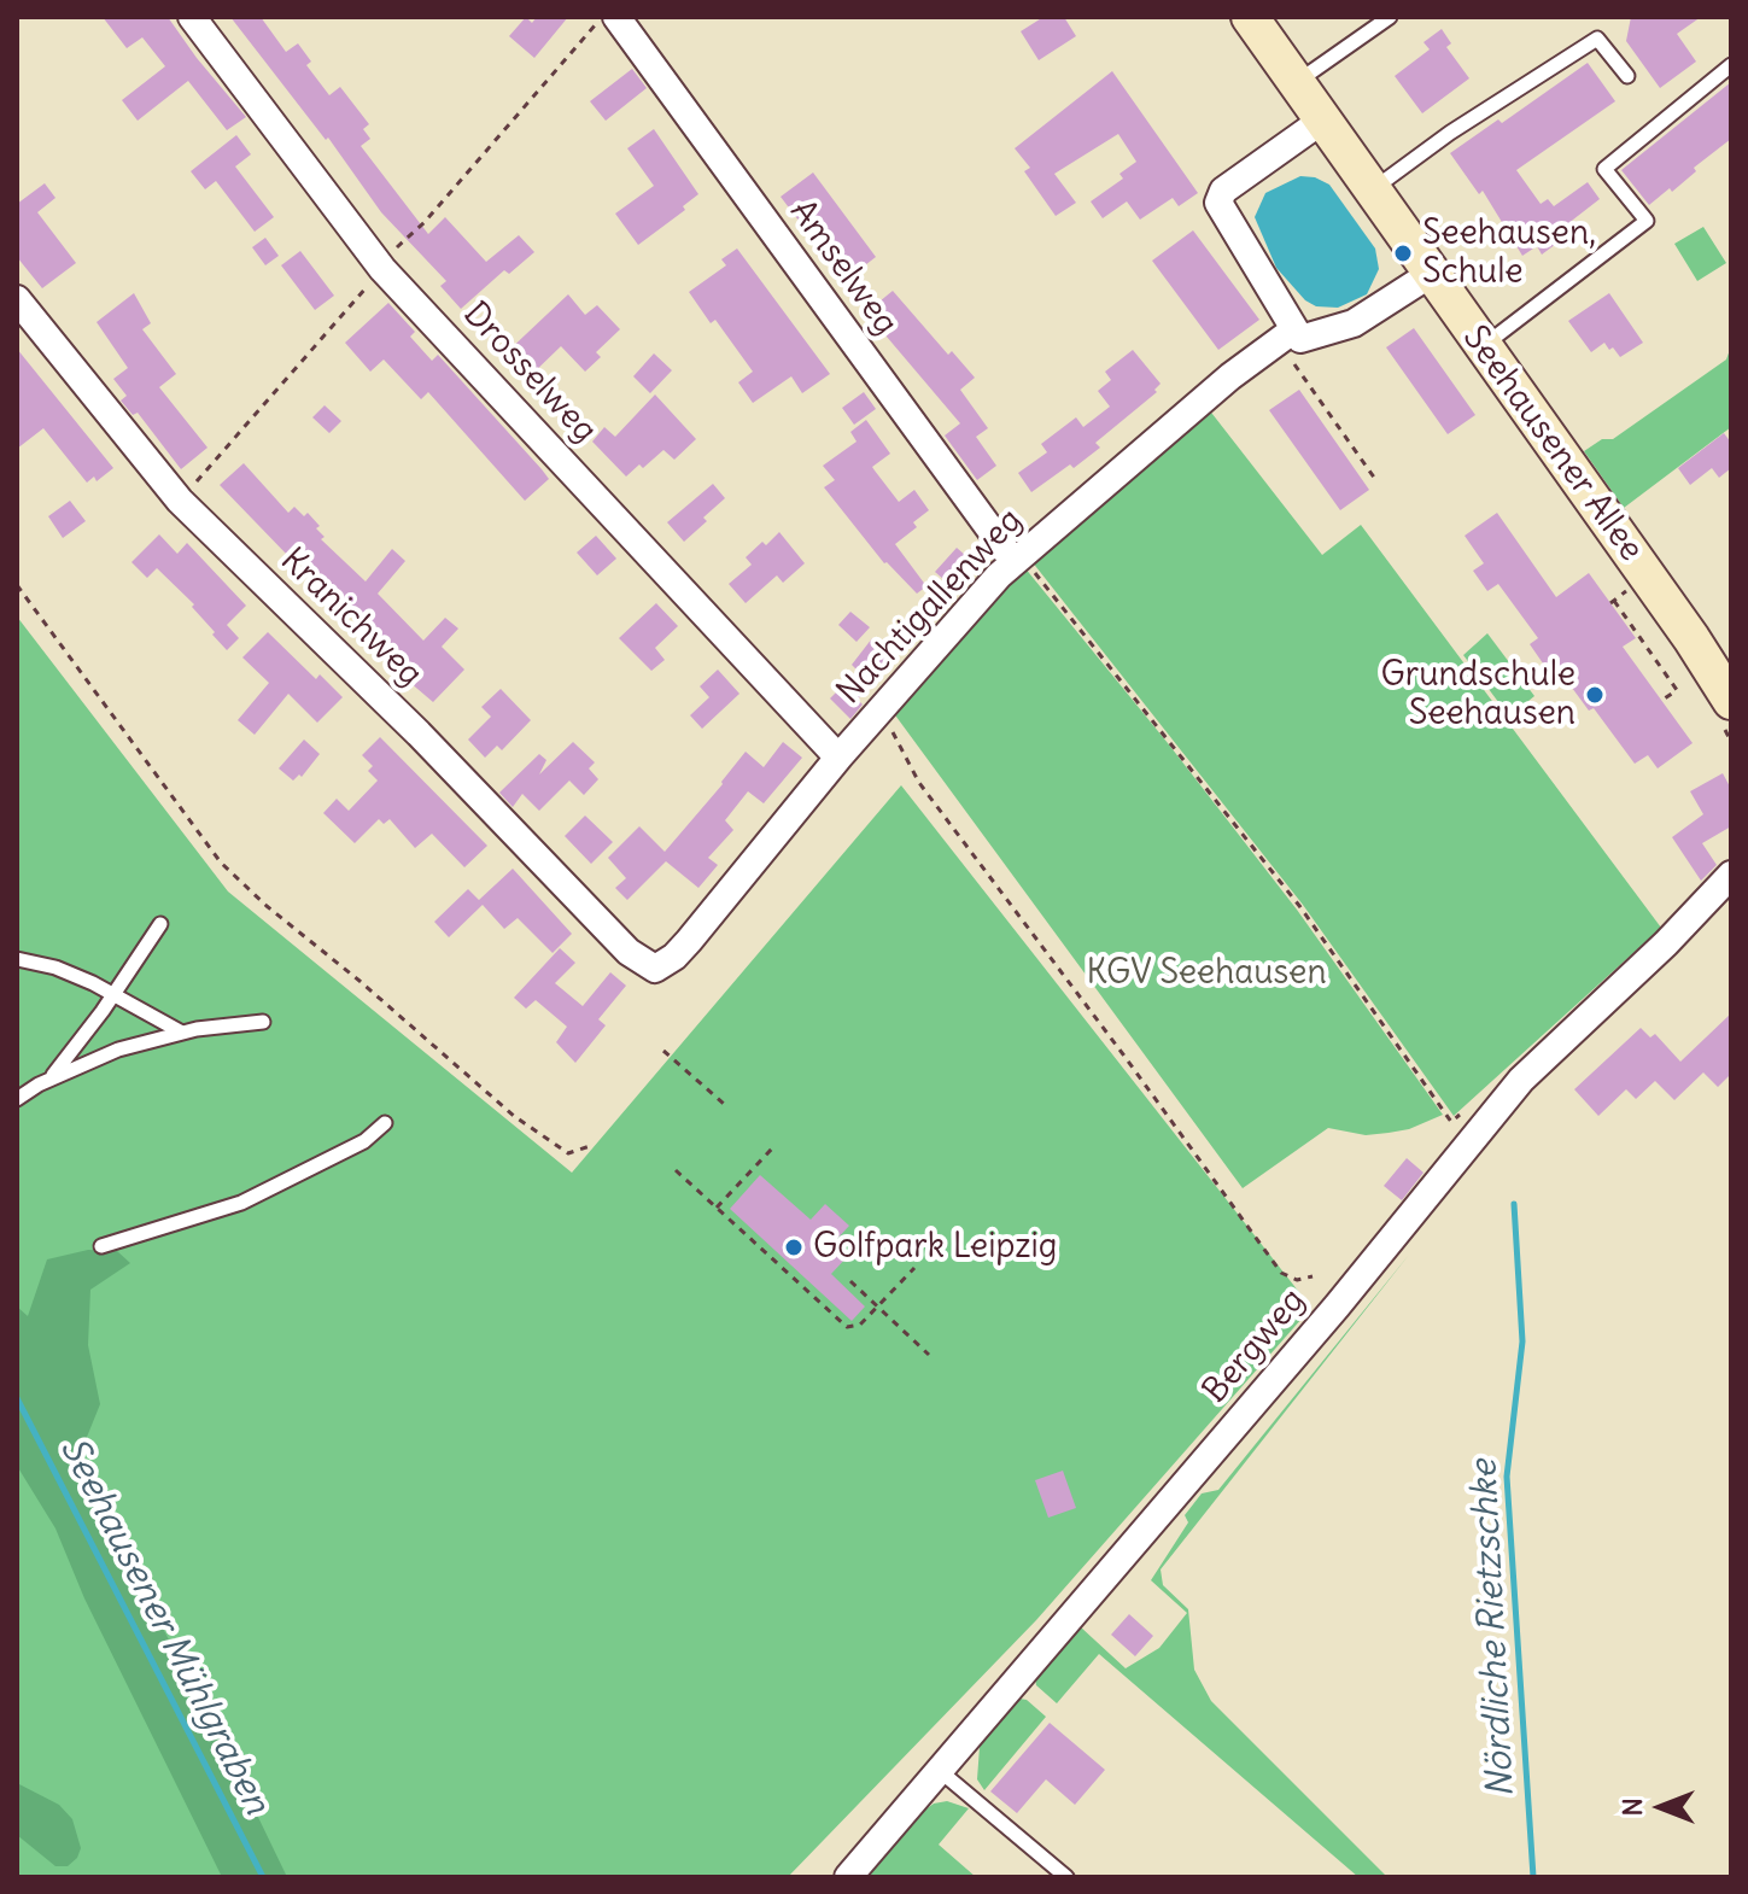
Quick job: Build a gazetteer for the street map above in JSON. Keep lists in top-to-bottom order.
{
  "streets": {
    "street": [
      "Amselweg",
      "Drosselweg",
      "Seehausener Allee",
      "Nachtigallenweg",
      "Kranichweg",
      "Bergweg"
    ]
  },
  "crossings": [
    ["Amselweg", "Nachtigallenweg"],
    ["Drosselweg", "Nachtigallenweg"],
    ["Nachtigallenweg", "Kranichweg"]
  ],
  "water": ["Seehausener Mühlgraben", "Nördliche Rietzschke"],
  "parks": ["KGV Seehausen"],
  "places": ["Seehausen, Schule", "Grundschule Seehausen", "Golfpark Leipzig"],
  "north": "left"
}
